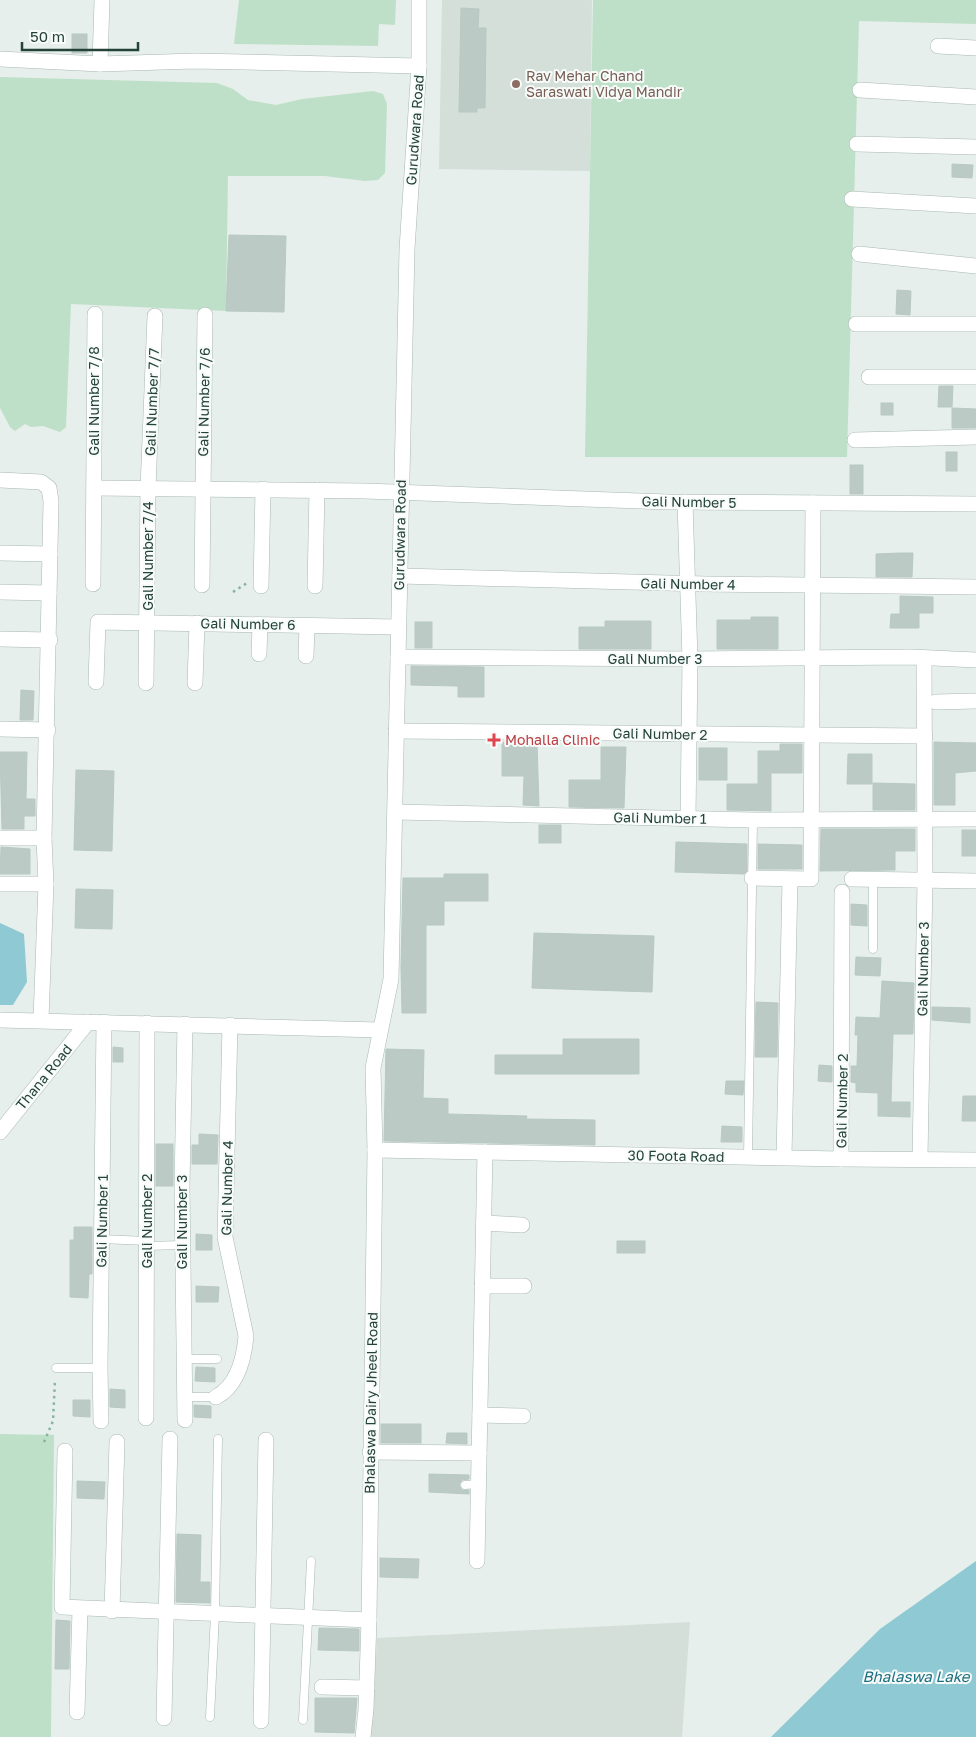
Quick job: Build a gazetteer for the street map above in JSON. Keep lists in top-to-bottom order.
{
  "streets": {
    "street": [
      "Gurudwara Road",
      "Gali Number 7/8",
      "Gali Number 7/7",
      "Gali Number 7/6",
      "Gali Number 5",
      "Gali Number 7/4",
      "Gali Number 4",
      "Gali Number 6",
      "Gali Number 3",
      "Gali Number 2",
      "Gali Number 1",
      "Thana Road",
      "30 Foota Road",
      "Bhalaswa Dairy Jheel Road"
    ]
  },
  "crossings": [
    ["Gurudwara Road", "Gali Number 5"],
    ["Gurudwara Road", "Gali Number 4"],
    ["Gurudwara Road", "Gali Number 6"],
    ["Gurudwara Road", "Gali Number 3"],
    ["Gurudwara Road", "Gali Number 2"],
    ["Gurudwara Road", "Gali Number 1"],
    ["Gurudwara Road", "Bhalaswa Dairy Jheel Road"],
    ["Gali Number 7/8", "Gali Number 5"],
    ["Gali Number 7/7", "Gali Number 5"],
    ["Gali Number 7/7", "Gali Number 7/4"],
    ["Gali Number 7/6", "Gali Number 5"],
    ["Gali Number 5", "Gali Number 7/4"],
    ["Gali Number 7/4", "Gali Number 6"],
    ["Gali Number 3", "Gali Number 2"],
    ["Gali Number 3", "Gali Number 1"],
    ["Gali Number 3", "30 Foota Road"],
    ["Gali Number 2", "30 Foota Road"],
    ["30 Foota Road", "Bhalaswa Dairy Jheel Road"]
  ],
  "water": ["Bhalaswa Lake"],
  "places": {
    "other": ["Rav Mehar Chand Saraswati Vidya Mandir"],
    "health": ["Mohalla Clinic"]
  },
  "scale_bar": "50 m"
}
